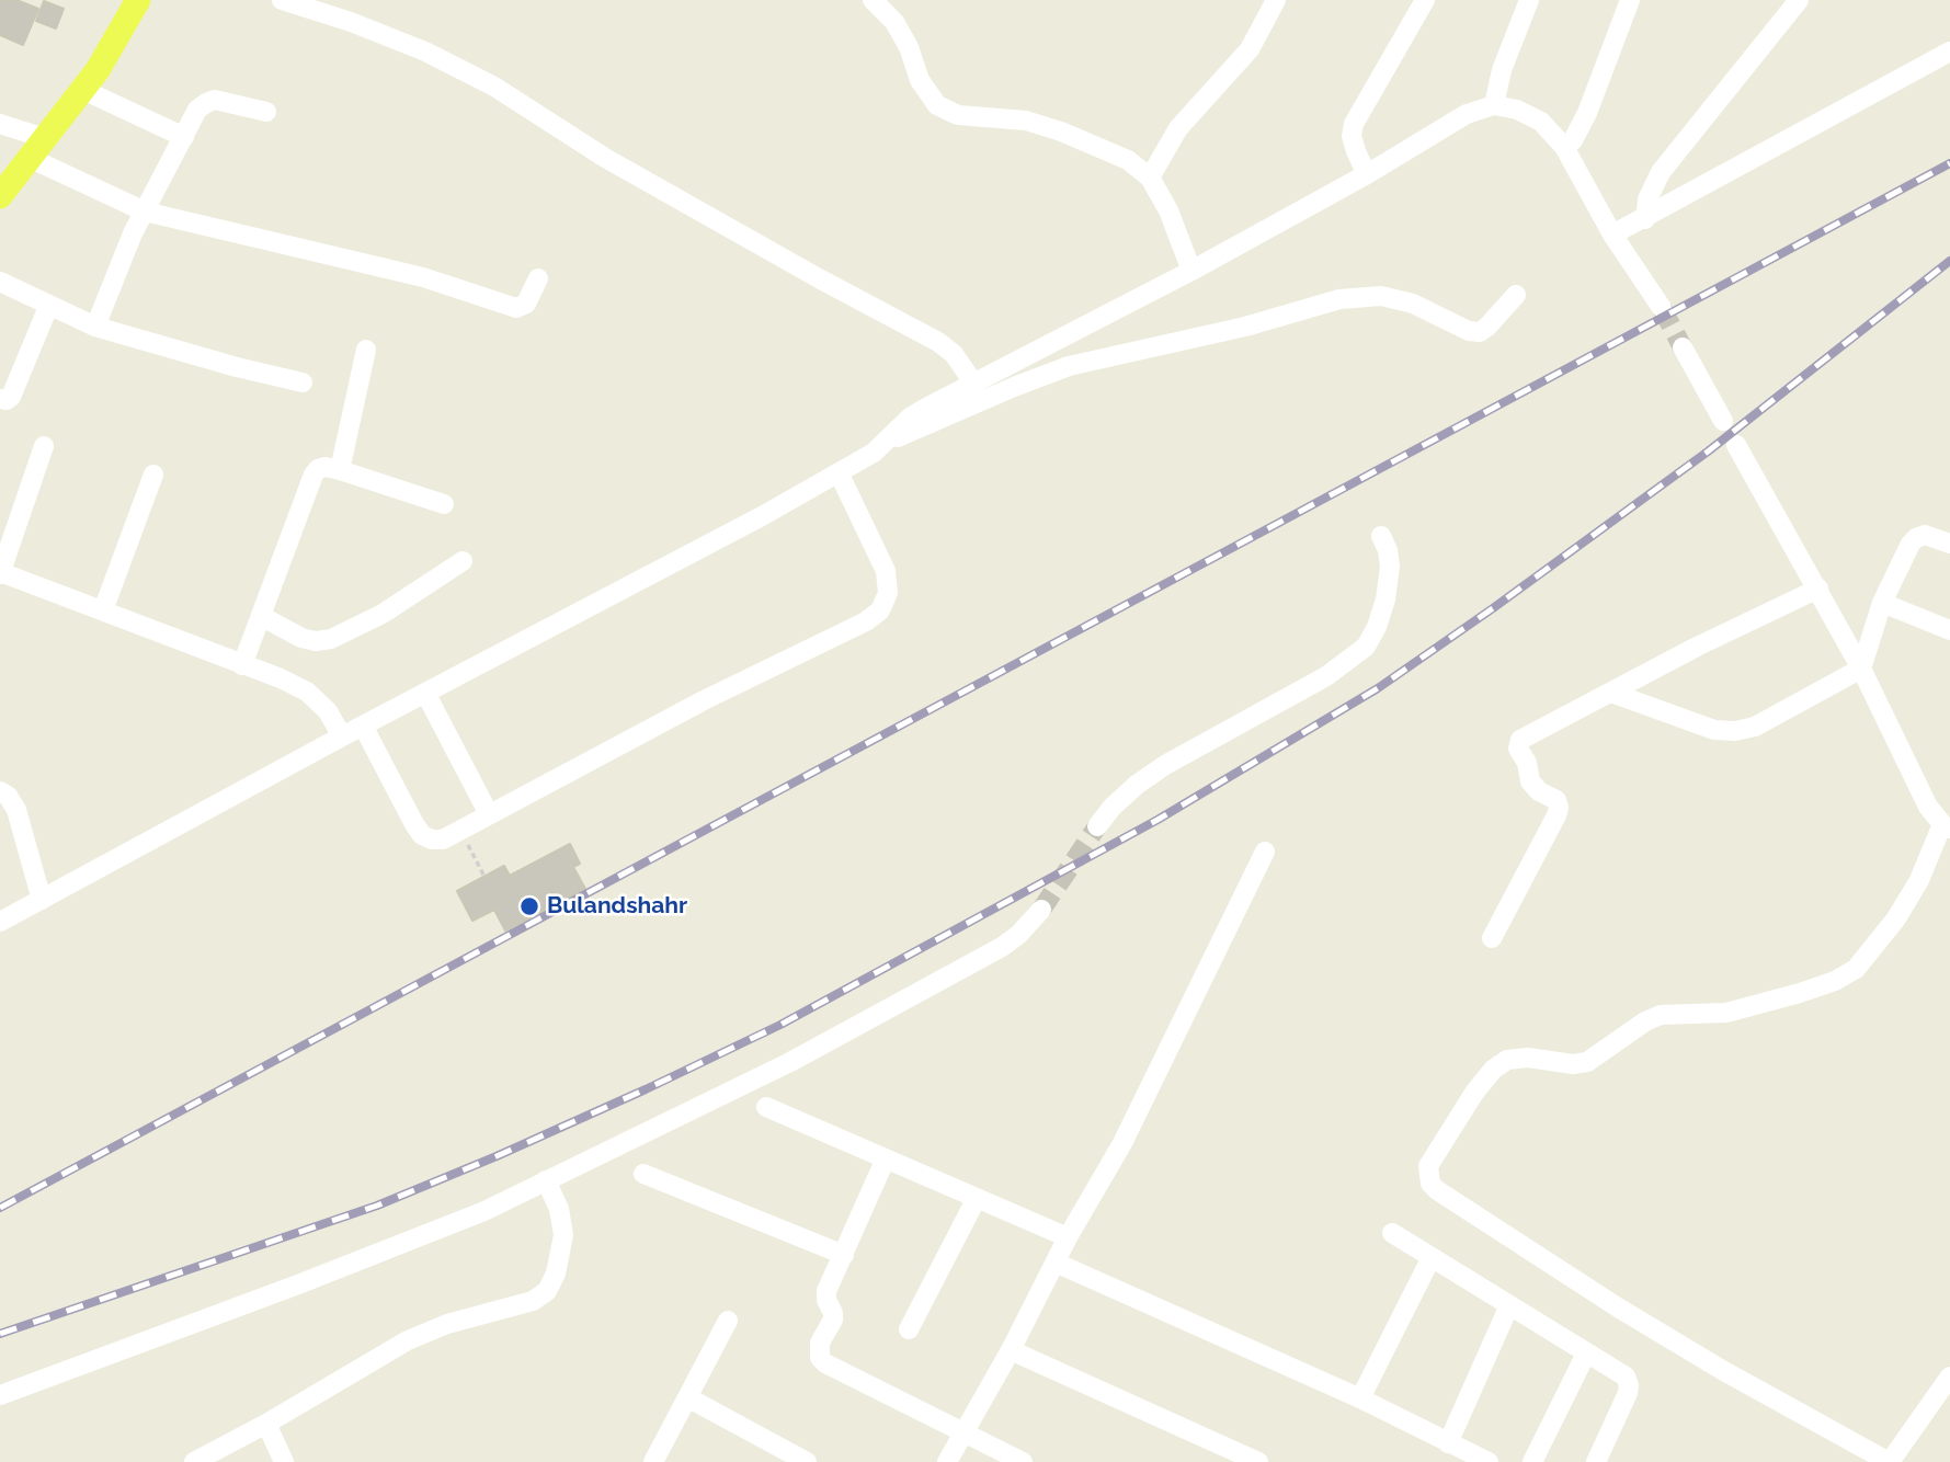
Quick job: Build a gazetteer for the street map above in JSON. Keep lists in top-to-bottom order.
{
  "places": ["Bulandshahr"]
}
